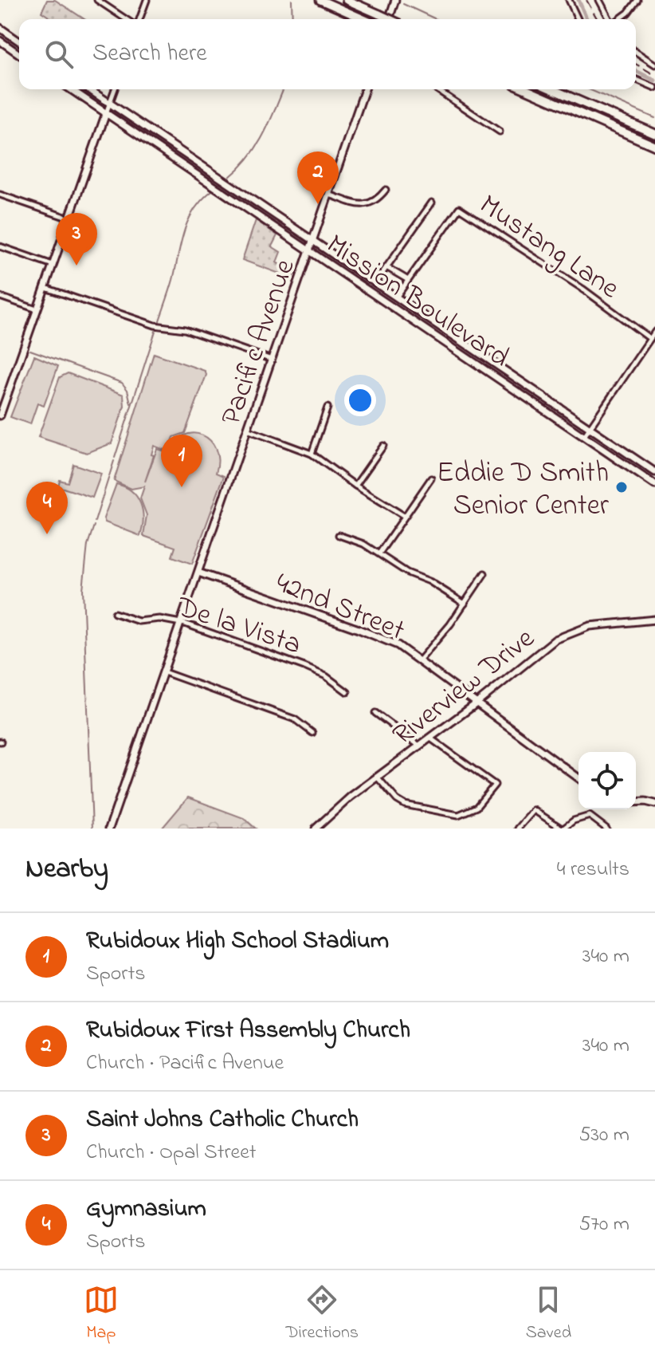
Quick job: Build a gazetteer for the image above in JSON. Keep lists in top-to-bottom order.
{
  "streets": {
    "main road": [
      "Mission Boulevard",
      "Pacific Avenue",
      "42nd Street",
      "Riverview Drive"
    ],
    "street": ["Mustang Lane", "De la Vista"]
  },
  "crossings": [
    ["Mission Boulevard", "Pacific Avenue"],
    ["Pacific Avenue", "42nd Street"],
    ["Pacific Avenue", "De la Vista"],
    ["42nd Street", "Riverview Drive"]
  ],
  "places": ["Eddie D Smith Senior Center"],
  "page": {
    "search": "Search here",
    "pins": [
      "2",
      "3",
      "1",
      "4"
    ],
    "heading": ["Nearby", "4 results"],
    "list": [
      {
        "mark": "1",
        "name": "Rubidoux High School Stadium",
        "note": "Sports",
        "value": "340 m"
      },
      {
        "mark": "2",
        "name": "Rubidoux First Assembly Church",
        "note": "Church · Pacific Avenue",
        "value": "340 m"
      },
      {
        "mark": "3",
        "name": "Saint Johns Catholic Church",
        "note": "Church · Opal Street",
        "value": "530 m"
      },
      {
        "mark": "4",
        "name": "Gymnasium",
        "note": "Sports",
        "value": "570 m"
      }
    ],
    "nav": ["Map", "Directions", "Saved"]
  }
}
